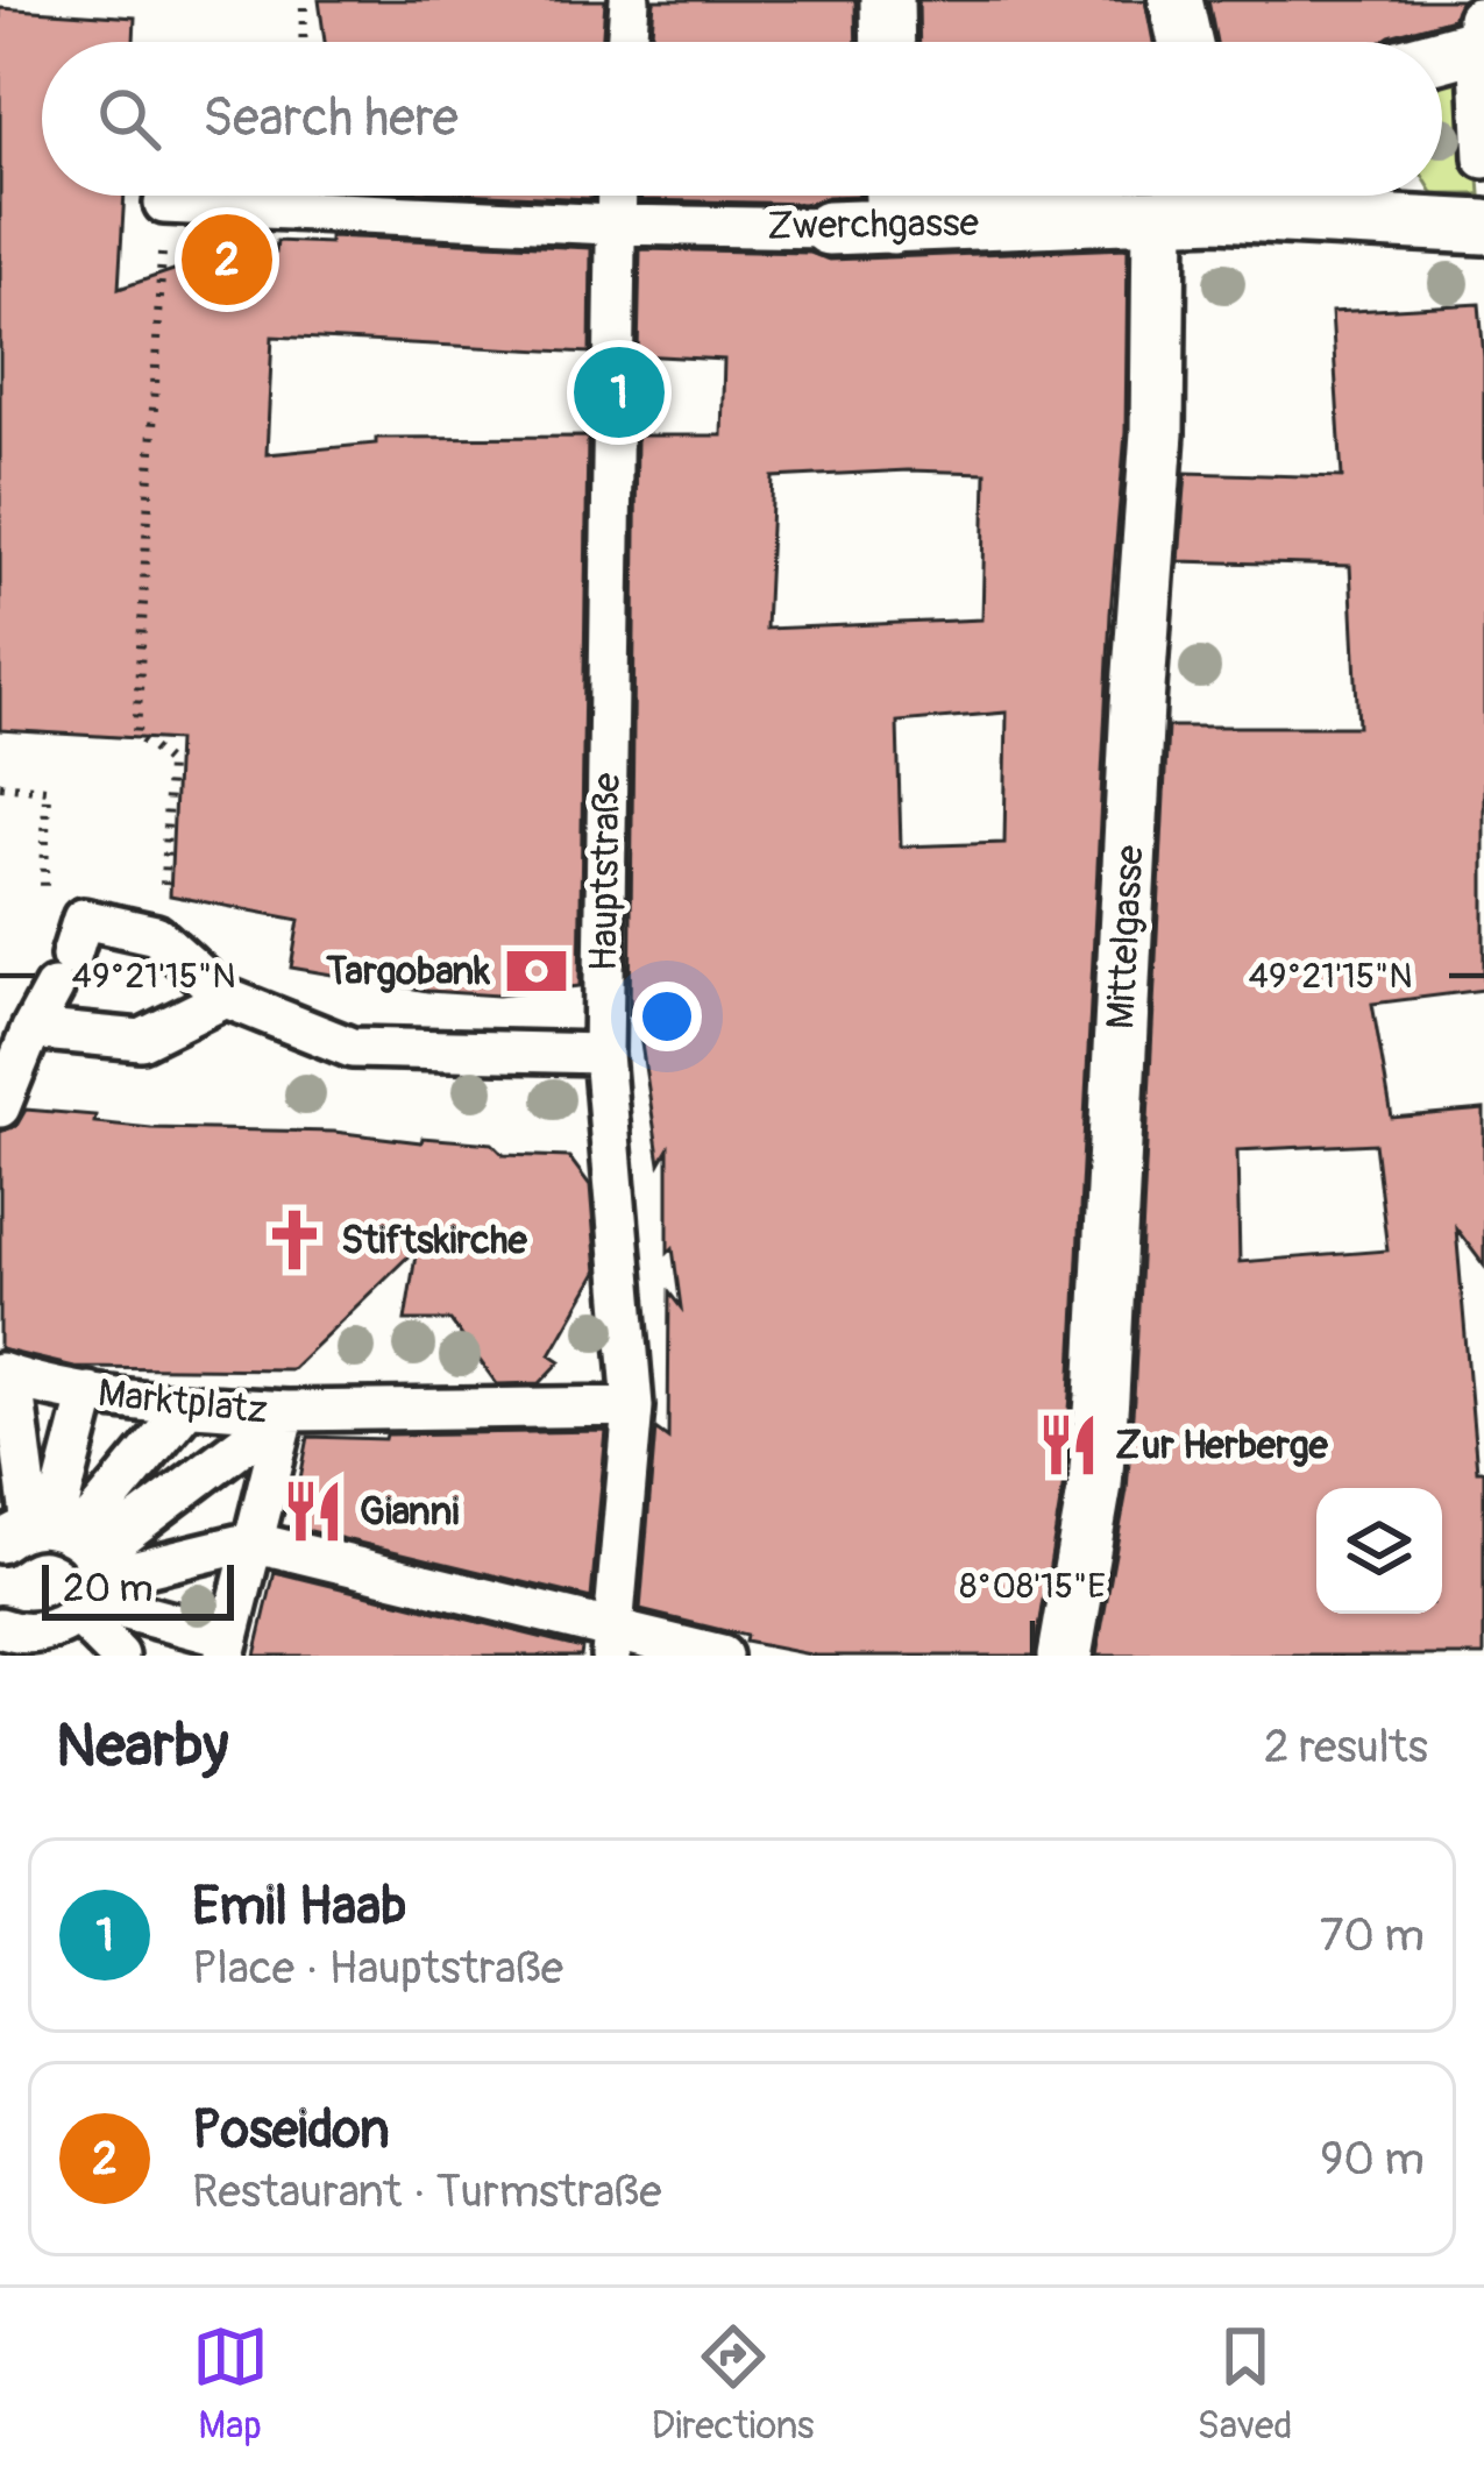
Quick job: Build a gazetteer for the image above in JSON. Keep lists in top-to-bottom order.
{
  "streets": {
    "street": [
      "Zwerchgasse",
      "Hauptstraße",
      "Mittelgasse",
      "Marktplatz"
    ]
  },
  "crossings": [
    ["Zwerchgasse", "Hauptstraße"],
    ["Zwerchgasse", "Mittelgasse"]
  ],
  "places": {
    "bank": ["Targobank"],
    "church": ["Stiftskirche"],
    "restaurant": ["Zur Herberge", "Gianni"]
  },
  "scale_bar": "20 m",
  "page": {
    "search": "Search here",
    "pins": ["2", "1"],
    "scale": "20 m",
    "heading": ["Nearby", "2 results"],
    "list": [
      {
        "mark": "1",
        "name": "Emil Haab",
        "note": "Place · Hauptstraße",
        "value": "70 m"
      },
      {
        "mark": "2",
        "name": "Poseidon",
        "note": "Restaurant · Turmstraße",
        "value": "90 m"
      }
    ],
    "nav": ["Map", "Directions", "Saved"]
  },
  "coordinates": ["49°21'15\"N", "8°08'15\"E"]
}
